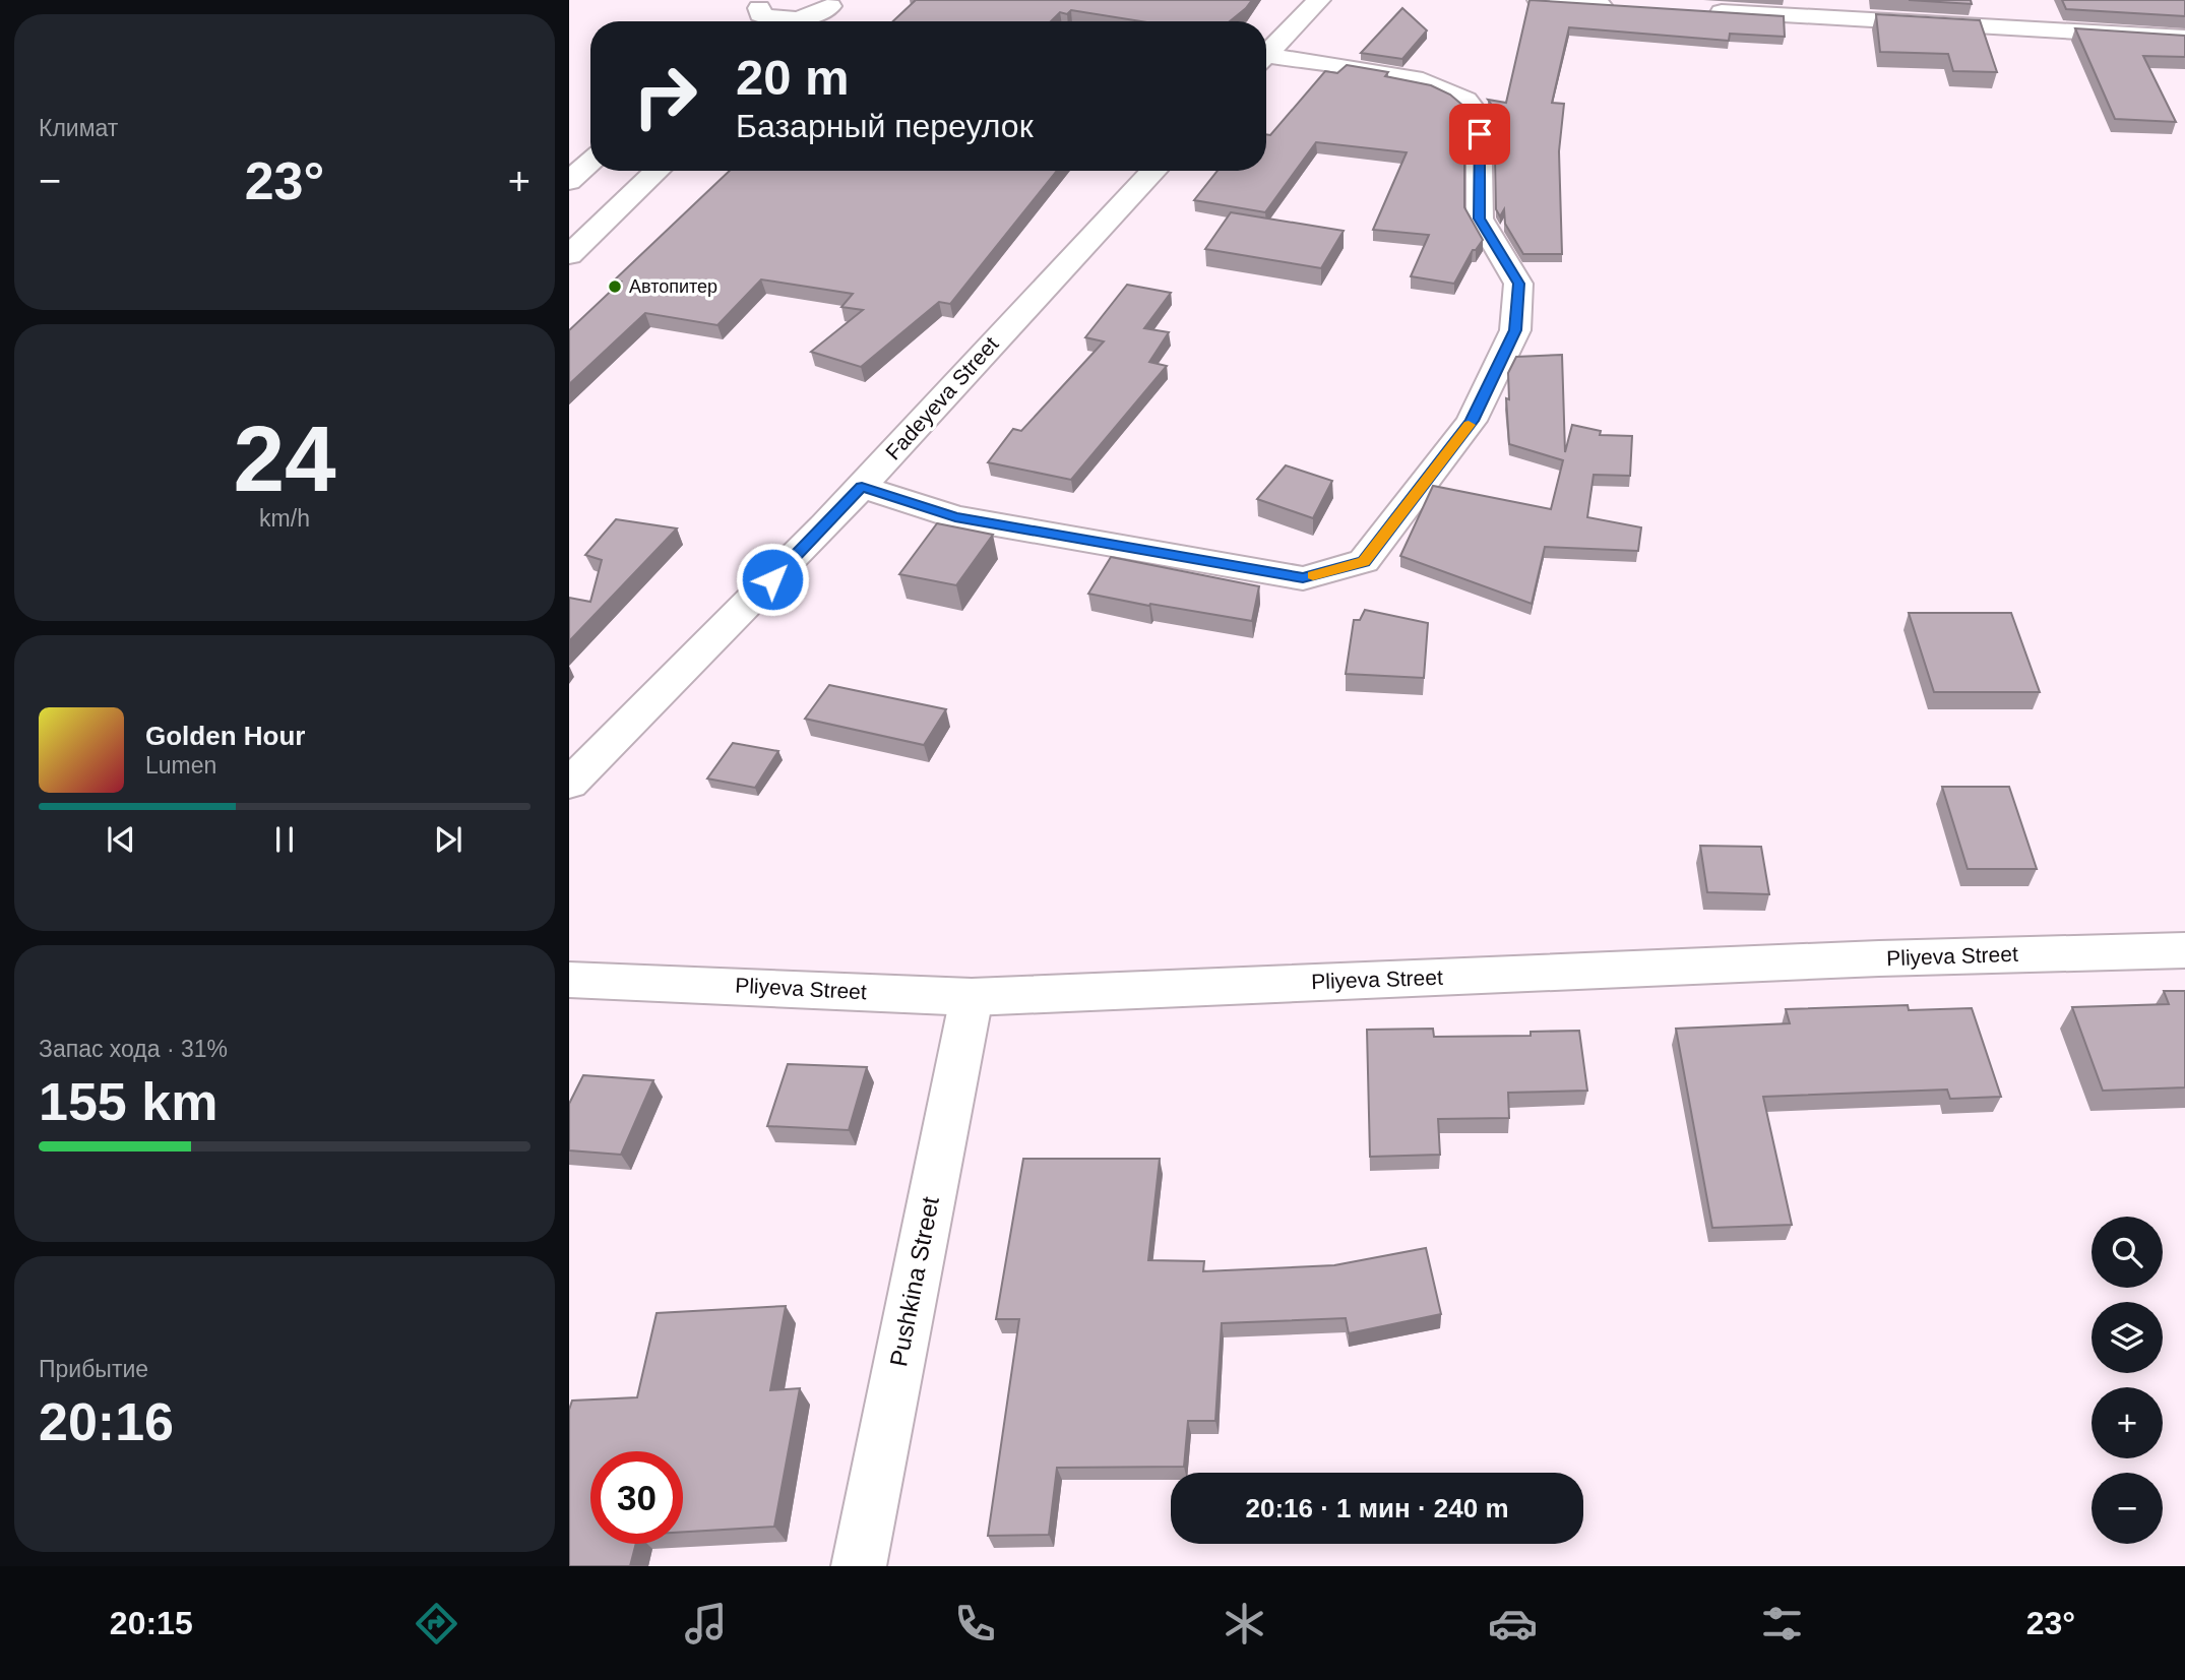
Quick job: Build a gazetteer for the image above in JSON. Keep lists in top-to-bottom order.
{
  "streets": {
    "street": ["Fadeyeva Street", "Pliyeva Street", "Pushkina Street"]
  },
  "crossings": [
    ["Pliyeva Street", "Pushkina Street"]
  ],
  "places": ["Автопитер"],
  "page": {
    "tile": [
      "Климат",
      ["24", "km/h"],
      ["Запас хода · 31%", "155 km"],
      ["Прибытие", "20:16"]
    ],
    "turn": ["20 m", "Базарный переулок"],
    "heat": ["−", "23°", "+"],
    "song": ["Golden Hour", "Lumen"],
    "map_buttons": ["+", "−"],
    "limit": "30",
    "trip": "20:16 · 1 мин · 240 m",
    "tabs": ["20:15", "23°"]
  }
}
